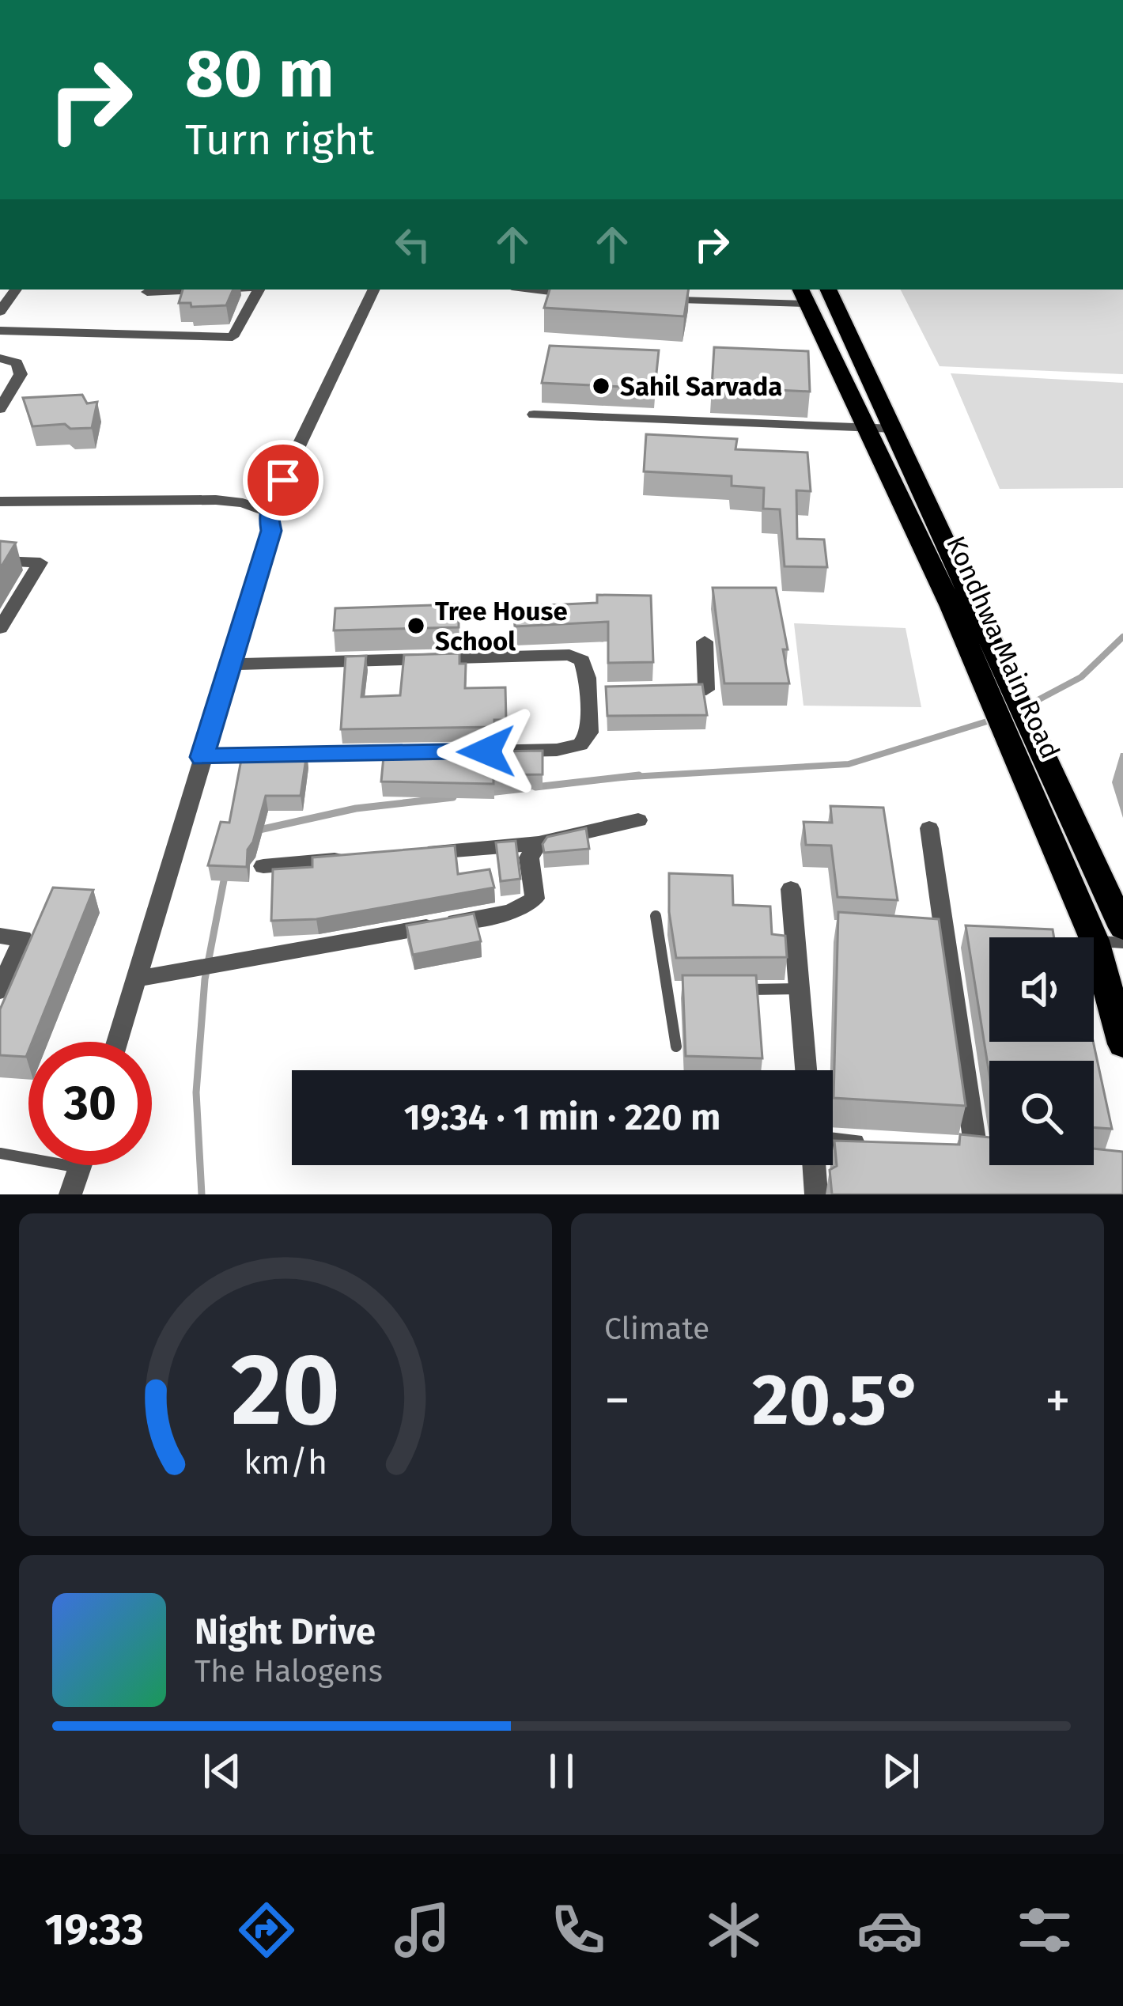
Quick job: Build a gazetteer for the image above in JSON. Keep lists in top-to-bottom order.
{
  "streets": {
    "main road": ["Kondhwa Main Road"]
  },
  "places": ["Sahil Sarvada", "Tree House School"],
  "page": {
    "turn": ["80 m", "Turn right"],
    "limit": "30",
    "trip": "19:34 · 1 min · 220 m",
    "tile": "Climate",
    "heat": ["−", "20.5°", "+"],
    "song": ["Night Drive", "The Halogens"],
    "tabs": "19:33",
    "gauge": ["20", "km/h"]
  }
}
